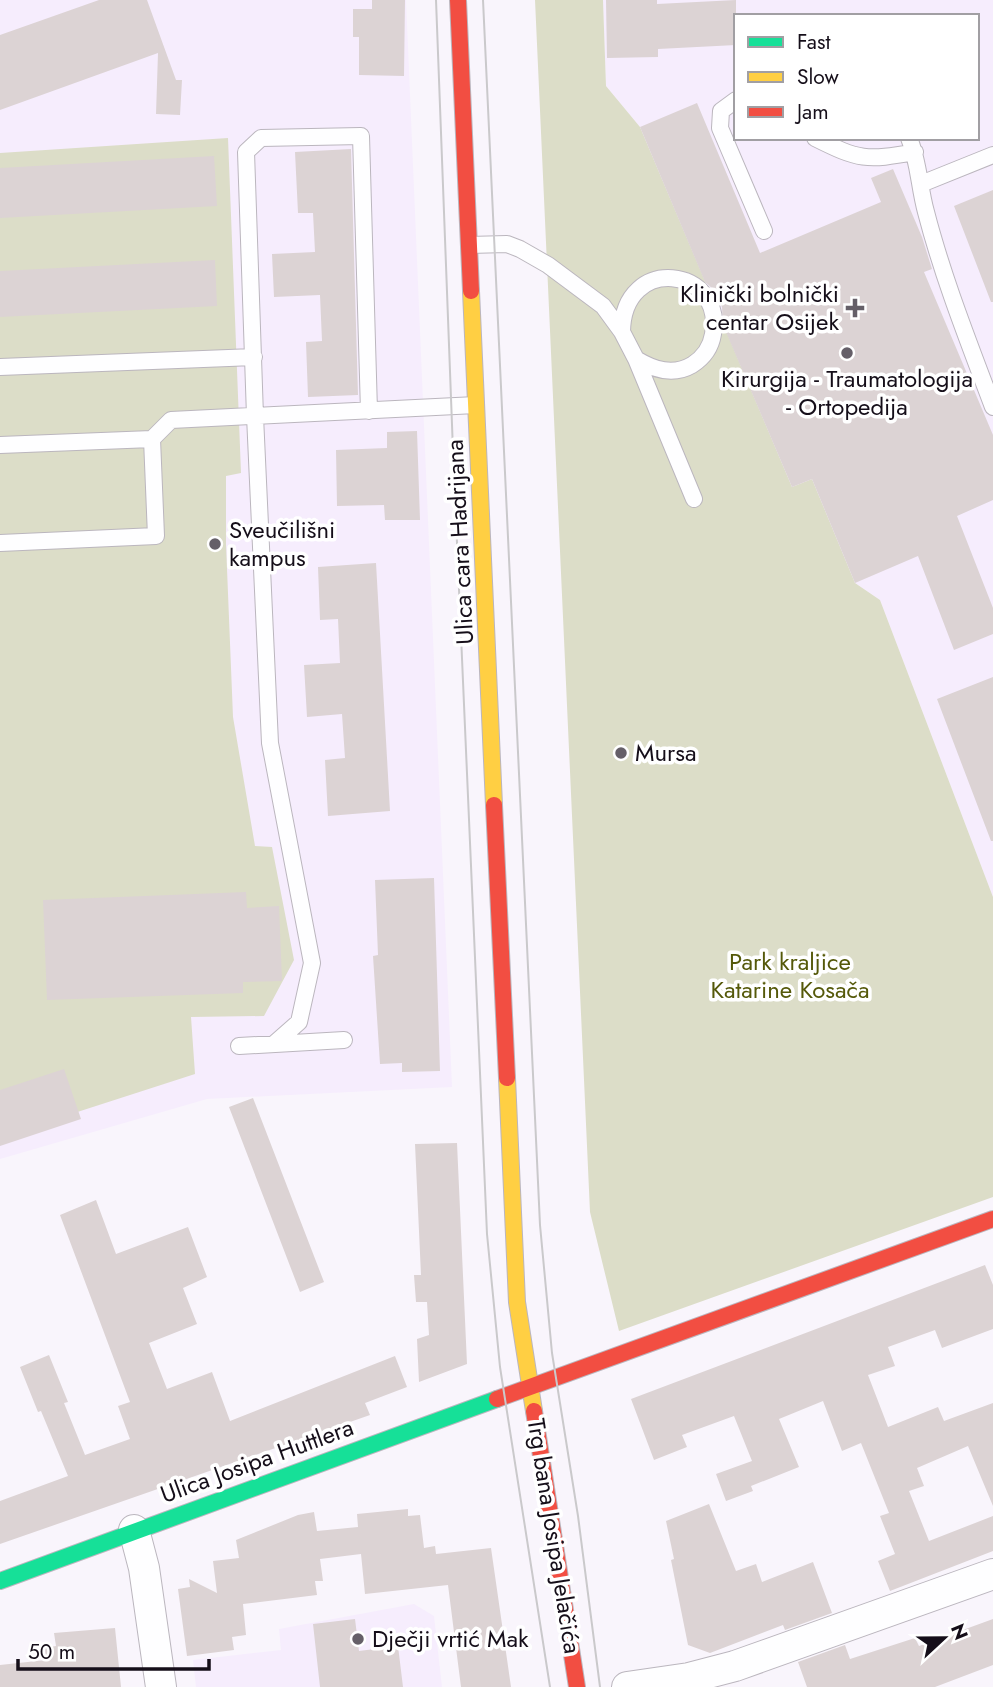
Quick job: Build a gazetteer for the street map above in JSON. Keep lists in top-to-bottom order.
{
  "streets": {
    "main road": ["Ulica cara Hadrijana", "Ulica Josipa Huttlera", "Trg bana Josipa Jelačića"]
  },
  "crossings": [
    ["Ulica cara Hadrijana", "Ulica Josipa Huttlera"],
    ["Ulica cara Hadrijana", "Trg bana Josipa Jelačića"],
    ["Ulica Josipa Huttlera", "Trg bana Josipa Jelačića"]
  ],
  "parks": ["Park kraljice Katarine Kosača"],
  "places": {
    "health": ["Klinički bolnički centar Osijek"],
    "other": [
      "Kirurgija - Traumatologija - Ortopedija",
      "Sveučilišni kampus",
      "Mursa",
      "Dječji vrtić Mak"
    ]
  },
  "legend": ["Fast", "Slow", "Jam"],
  "scale_bar": "50 m",
  "north": "right"
}
